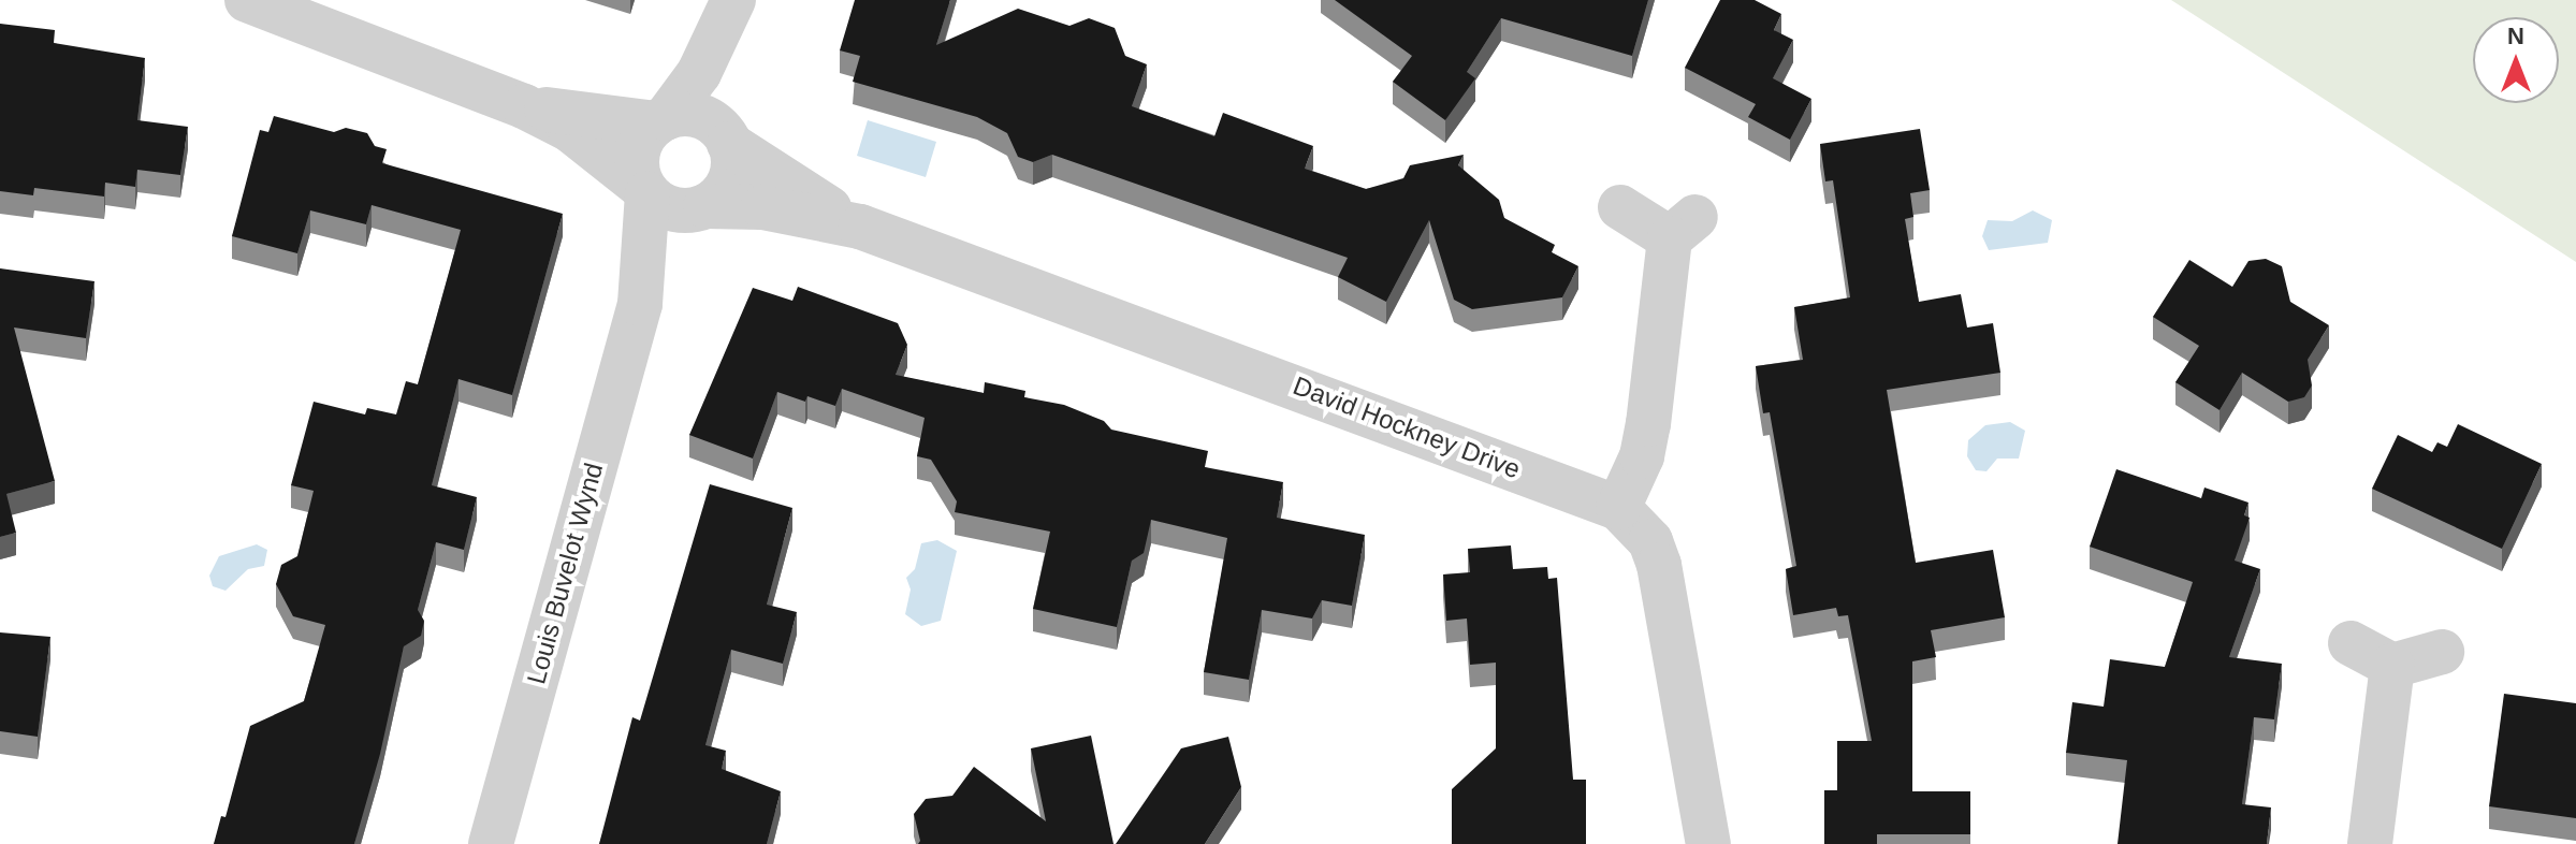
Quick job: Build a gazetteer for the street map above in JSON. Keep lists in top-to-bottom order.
{
  "streets": {
    "street": ["David Hockney Drive", "Louis Buvelot Wynd"]
  },
  "crossings": [
    ["David Hockney Drive", "Louis Buvelot Wynd"]
  ],
  "north": "top"
}
